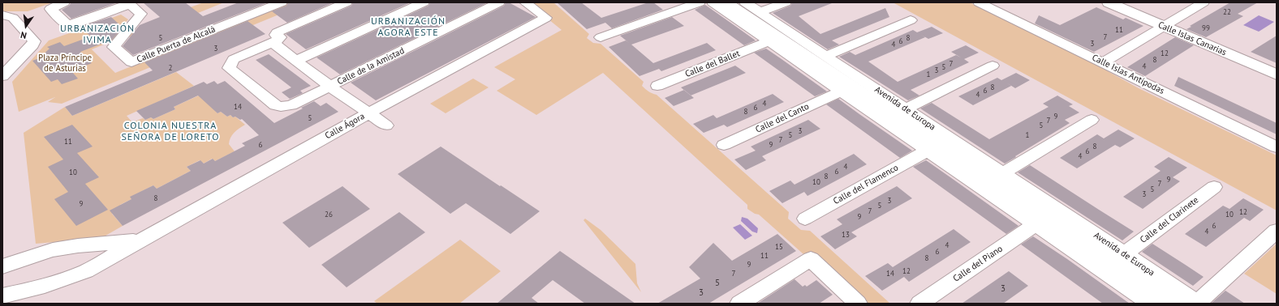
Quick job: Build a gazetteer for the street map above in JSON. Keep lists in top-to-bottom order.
{
  "streets": {
    "street": [
      "Calle Islas Canarias",
      "Calle Puerta de Alcalá",
      "Calle del Ballet",
      "Calle de la Amistad",
      "Calle Islas Antípodas",
      "Avenida de Europa",
      "Calle del Canto",
      "Calle Ágora",
      "Calle del Flamenco",
      "Calle del Clarinete",
      "Calle del Piano"
    ]
  },
  "crossings": [
    ["Calle del Ballet", "Avenida de Europa"],
    ["Avenida de Europa", "Calle del Canto"],
    ["Avenida de Europa", "Calle del Flamenco"],
    ["Avenida de Europa", "Calle del Clarinete"],
    ["Avenida de Europa", "Calle del Piano"]
  ],
  "districts": ["URBANIZACIÓN AGORA ESTE", "URBANIZACIÓN IVIMA", "COLONIA NUESTRA SEÑORA DE LORETO"],
  "parks": ["Plaza Príncipe de Asturias"],
  "house_numbers": [
    "22",
    "99",
    "11",
    "7",
    "5",
    "8",
    "6",
    "3",
    "4",
    "3",
    "12",
    "8",
    "7",
    "4",
    "5",
    "2",
    "3",
    "1",
    "8",
    "6",
    "4",
    "4",
    "14",
    "6",
    "8",
    "9",
    "5",
    "7",
    "5",
    "3",
    "5",
    "1",
    "7",
    "11",
    "6",
    "9",
    "8",
    "6",
    "4",
    "4",
    "6",
    "10",
    "8",
    "9",
    "10",
    "7",
    "5",
    "3",
    "8",
    "3",
    "9",
    "5",
    "7",
    "12",
    "26",
    "10",
    "9",
    "6",
    "4",
    "13",
    "4",
    "15",
    "6",
    "11",
    "8",
    "9",
    "12",
    "7",
    "14",
    "5",
    "3",
    "3"
  ],
  "north": "bottom"
}
